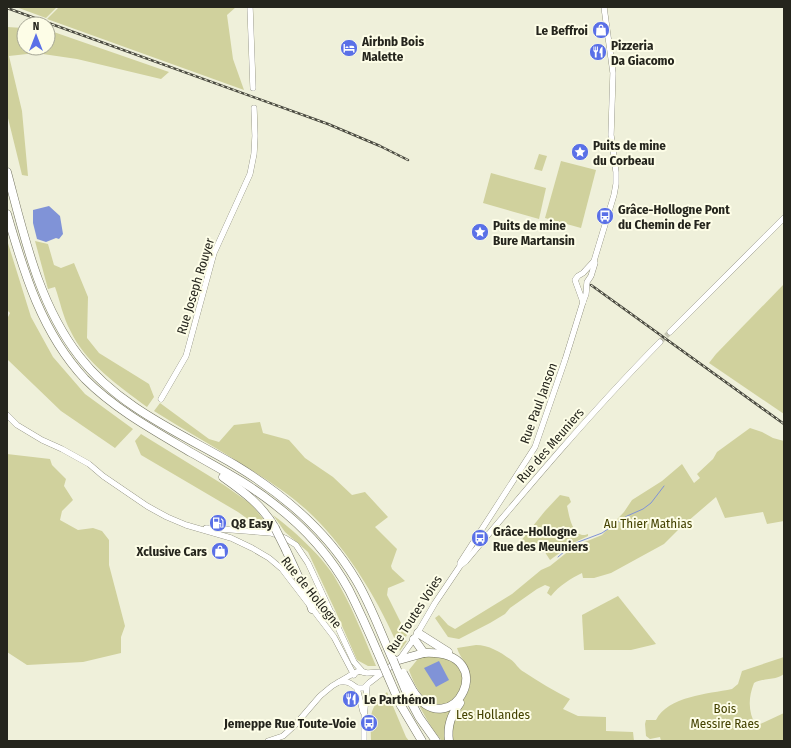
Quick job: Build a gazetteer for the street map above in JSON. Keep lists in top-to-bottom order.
{
  "streets": {
    "street": [
      "Rue Joseph Rouyer",
      "Rue Paul Janson",
      "Rue des Meuniers",
      "Rue de Hollogne",
      "Rue Toutes Voies"
    ]
  },
  "crossings": [
    ["Rue Paul Janson", "Rue des Meuniers"],
    ["Rue Paul Janson", "Rue Toutes Voies"],
    ["Rue des Meuniers", "Rue Toutes Voies"],
    ["Rue de Hollogne", "Rue Toutes Voies"]
  ],
  "parks": ["Au Thier Mathias", "Bois Messire Raes", "Les Hollandes"],
  "places": {
    "shop": ["Le Beffroi", "Xclusive Cars"],
    "hotel": ["Airbnb Bois Malette"],
    "restaurant": ["Pizzeria Da Giacomo", "Le Parthénon"],
    "place": ["Puits de mine du Corbeau", "Puits de mine Bure Martansin"],
    "bus stop": ["Grâce-Hollogne Pont du Chemin de Fer", "Grâce-Hollogne Rue des Meuniers", "Jemeppe Rue Toute-Voie"],
    "fuel station": ["Q8 Easy"]
  },
  "north": "top"
}
